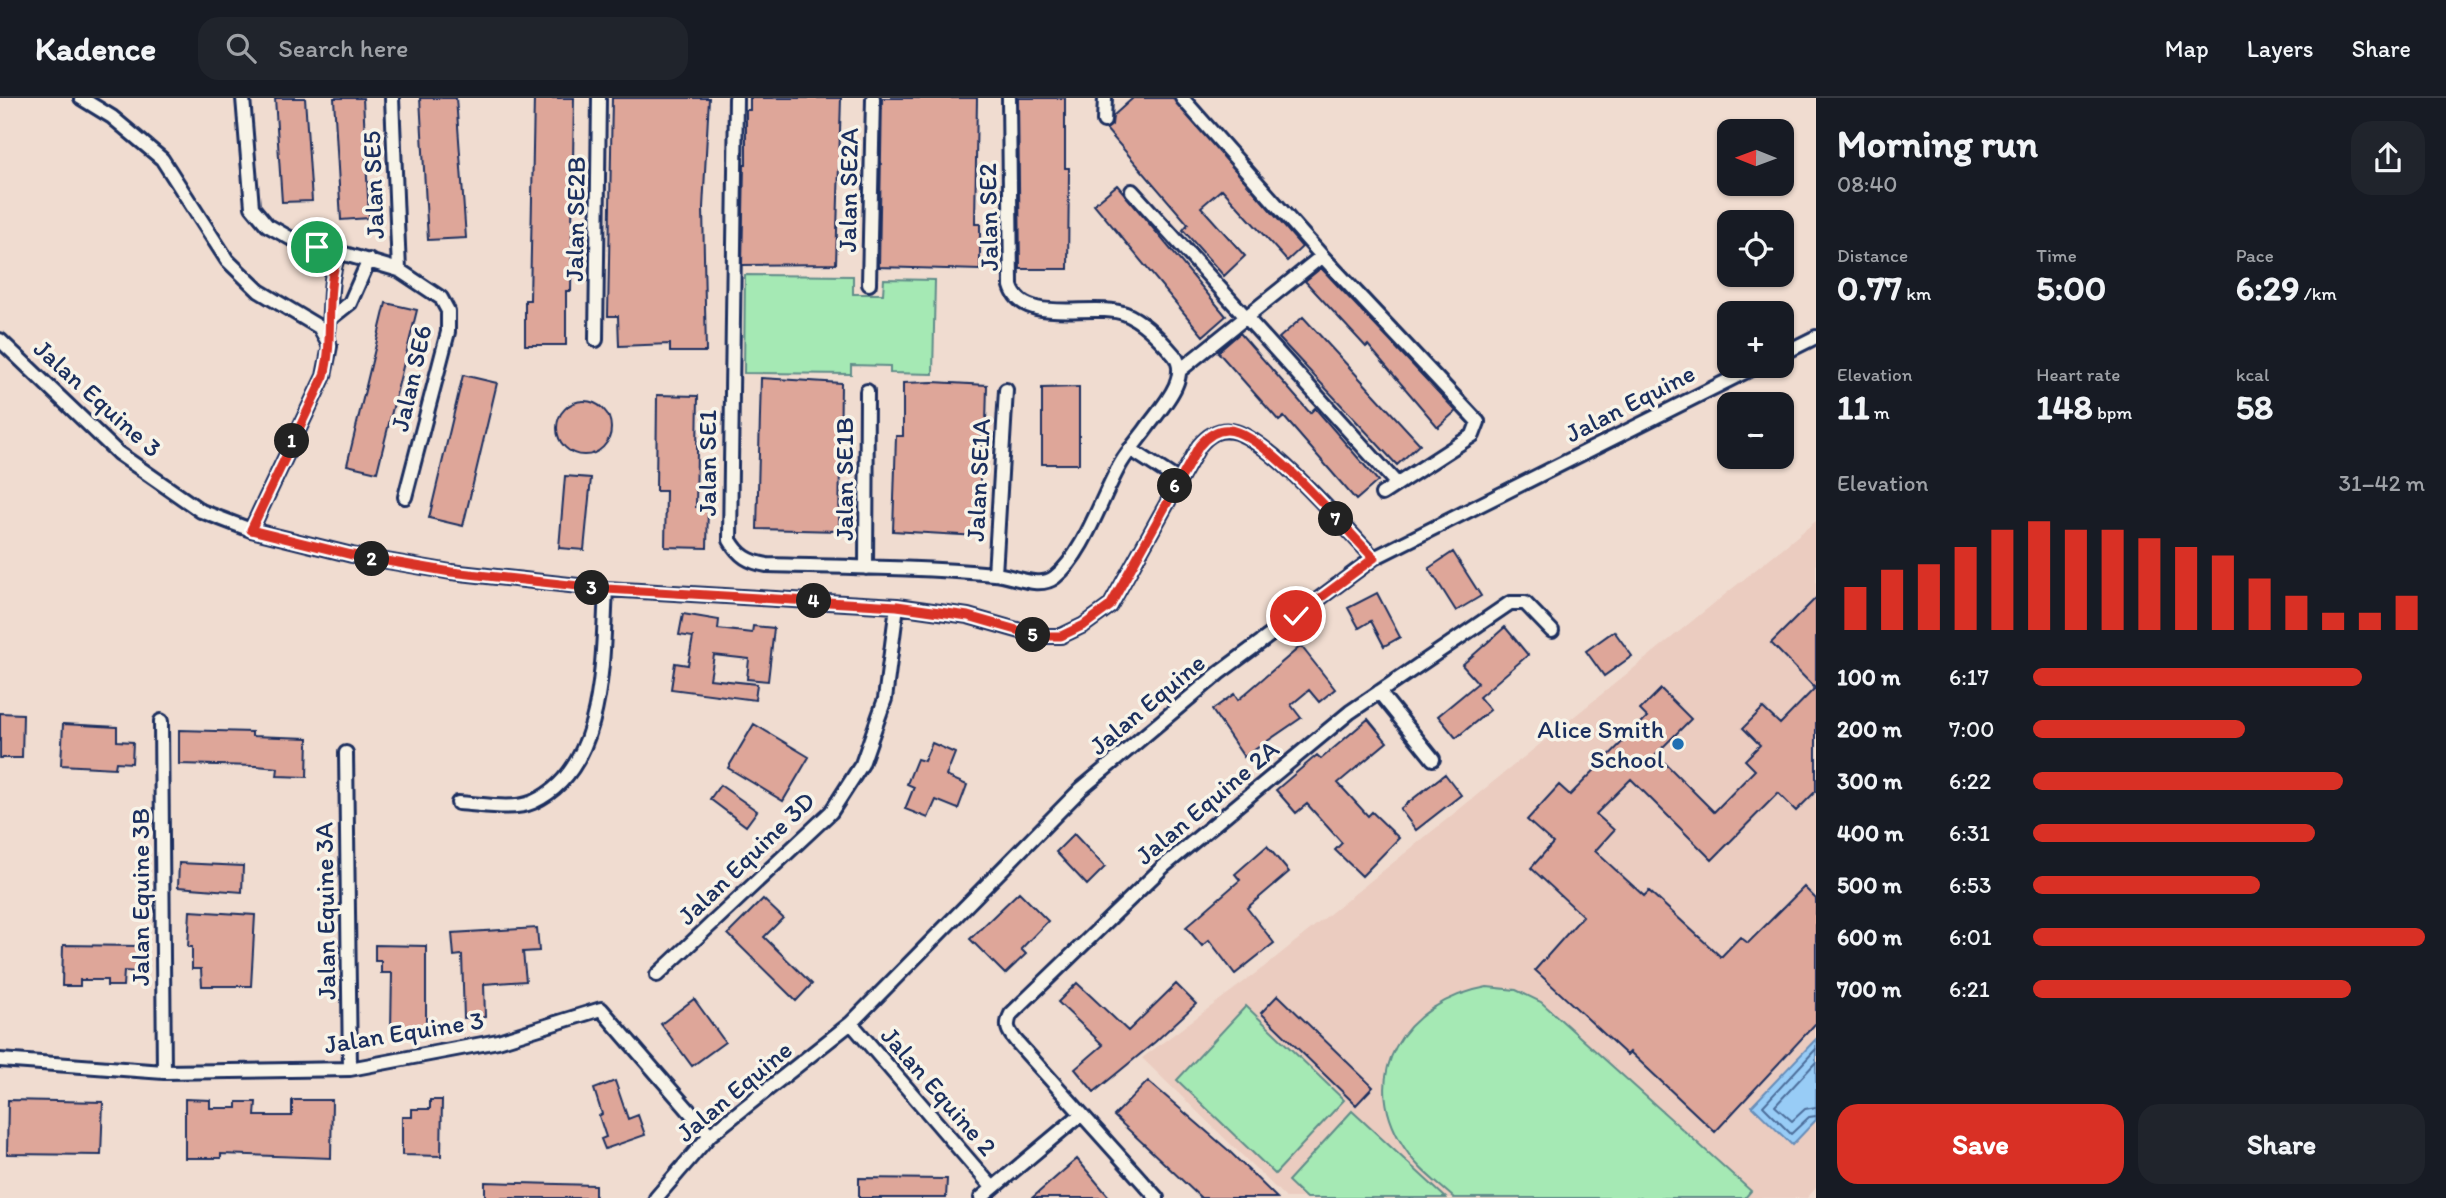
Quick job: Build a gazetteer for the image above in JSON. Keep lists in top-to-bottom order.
{
  "streets": {
    "street": [
      "Jalan SE5",
      "Jalan SE2A",
      "Jalan SE2",
      "Jalan SE2B",
      "Jalan SE6",
      "Jalan Equine 3",
      "Jalan Equine",
      "Jalan SE1",
      "Jalan SE1B",
      "Jalan SE1A",
      "Jalan Equine 2A",
      "Jalan Equine 3D",
      "Jalan Equine 3B",
      "Jalan Equine 3A",
      "Jalan Equine 2"
    ]
  },
  "crossings": [
    ["Jalan SE5", "Jalan SE6"],
    ["Jalan Equine 3", "Jalan Equine"],
    ["Jalan Equine 3", "Jalan Equine 3D"],
    ["Jalan Equine 3", "Jalan Equine 3B"],
    ["Jalan Equine 3", "Jalan Equine 3A"],
    ["Jalan Equine", "Jalan Equine 2"],
    ["Jalan SE1", "Jalan SE1B"],
    ["Jalan SE1", "Jalan SE1A"]
  ],
  "places": ["Alice Smith School"],
  "north": "left",
  "page": {
    "header": "Kadence",
    "search": "Search here",
    "nav": ["Map", "Layers", "Share"],
    "heading": ["Morning run", "08:40"],
    "map_buttons": ["+", "−"],
    "stats": [
      ["Distance", "0.77 km"],
      ["Time", "5:00"],
      ["Pace", "6:29 /km"],
      ["Elevation", "11 m"],
      ["Heart rate", "148 bpm"],
      ["kcal", "58"]
    ],
    "pins": [
      "1",
      "6",
      "7",
      "2",
      "3",
      "4",
      "5"
    ],
    "chart": ["Elevation", "31–42 m"],
    "list": [
      {
        "name": "100 m",
        "note": "6:17"
      },
      {
        "name": "200 m",
        "note": "7:00"
      },
      {
        "name": "300 m",
        "note": "6:22"
      },
      {
        "name": "400 m",
        "note": "6:31"
      },
      {
        "name": "500 m",
        "note": "6:53"
      },
      {
        "name": "600 m",
        "note": "6:01"
      },
      {
        "name": "700 m",
        "note": "6:21"
      }
    ],
    "buttons": ["Save", "Share"]
  }
}
